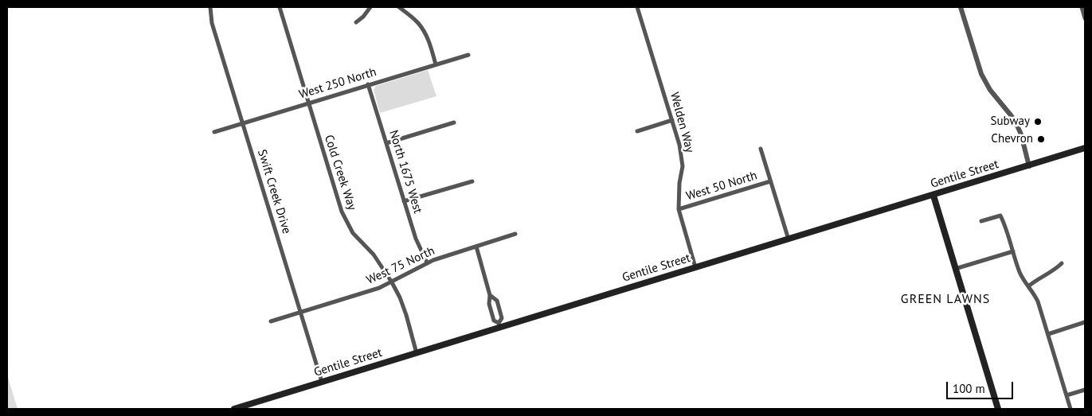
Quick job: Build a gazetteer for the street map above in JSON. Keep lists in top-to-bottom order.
{
  "streets": {
    "main road": ["Gentile Street"],
    "street": [
      "West 250 North",
      "Welden Way",
      "North 1675 West",
      "Cold Creek Way",
      "West 50 North",
      "Swift Creek Drive",
      "West 75 North"
    ]
  },
  "crossings": [
    ["West 250 North", "North 1675 West"],
    ["West 250 North", "Cold Creek Way"],
    ["West 250 North", "Swift Creek Drive"],
    ["Welden Way", "Gentile Street"],
    ["Welden Way", "West 50 North"],
    ["North 1675 West", "West 75 North"],
    ["Cold Creek Way", "Gentile Street"],
    ["Cold Creek Way", "West 75 North"],
    ["Gentile Street", "Swift Creek Drive"],
    ["Swift Creek Drive", "West 75 North"]
  ],
  "districts": ["GREEN LAWNS"],
  "places": ["Subway", "Chevron"],
  "scale_bar": "100 m"
}
